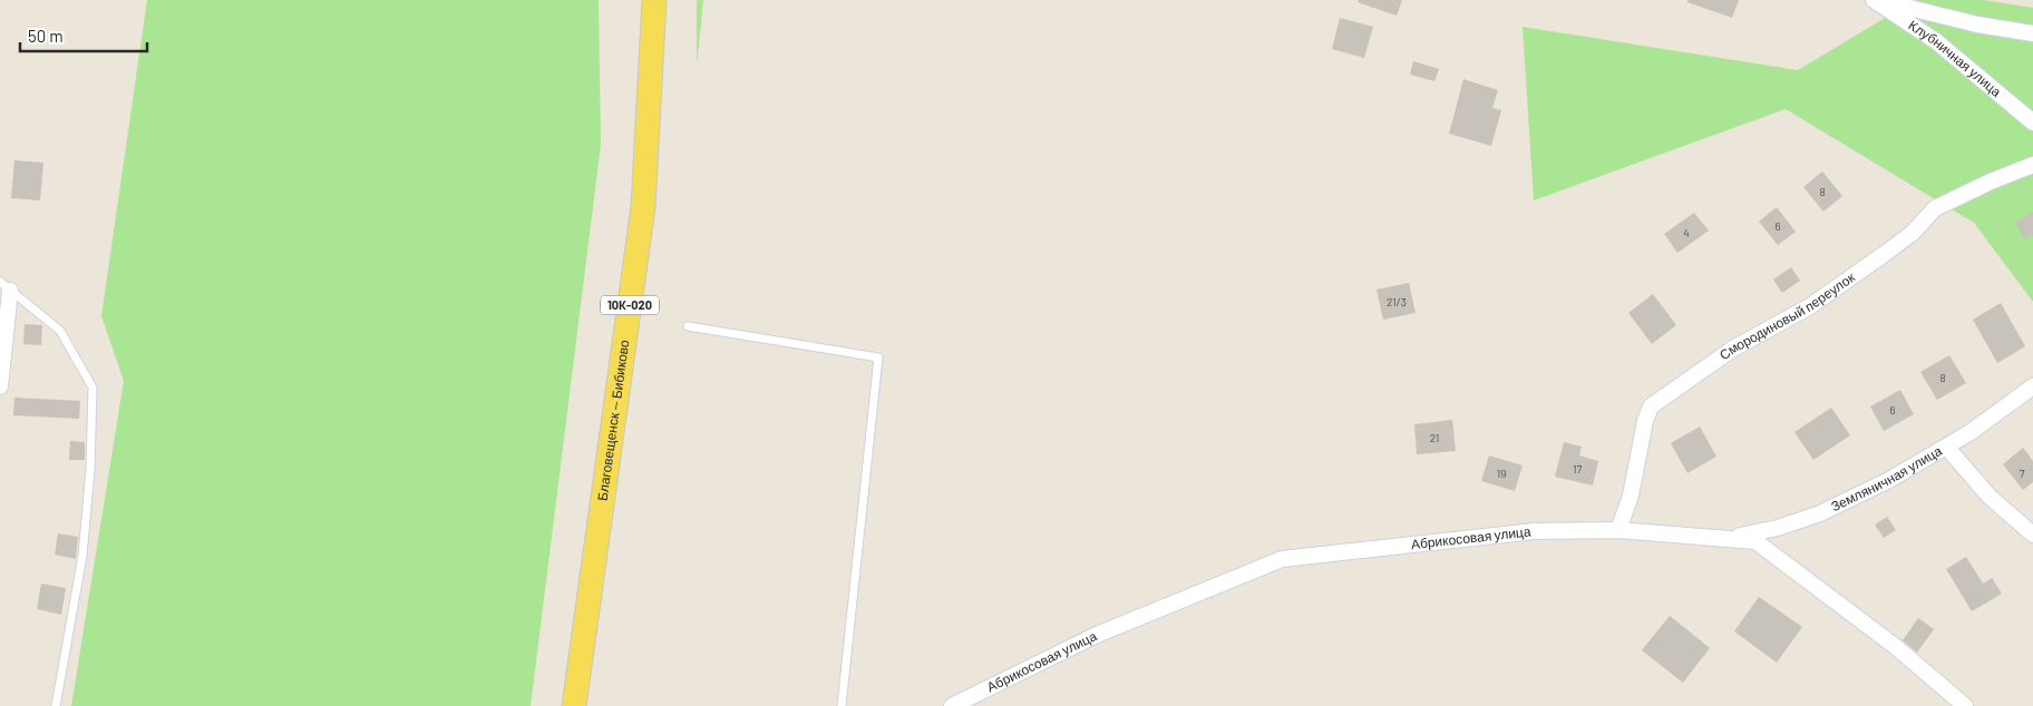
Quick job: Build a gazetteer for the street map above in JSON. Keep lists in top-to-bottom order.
{
  "streets": {
    "main road": ["10К-020", "Благовещенск — Бибиково"],
    "street": [
      "Клубничная улица",
      "Смородиновый переулок",
      "Земляничная улица",
      "Абрикосовая улица"
    ]
  },
  "crossings": [
    ["Смородиновый переулок", "Абрикосовая улица"],
    ["Земляничная улица", "Абрикосовая улица"]
  ],
  "house_numbers": [
    "8",
    "6",
    "4",
    "21/3",
    "8",
    "6",
    "21",
    "17",
    "19",
    "7"
  ],
  "scale_bar": "50 m"
}
